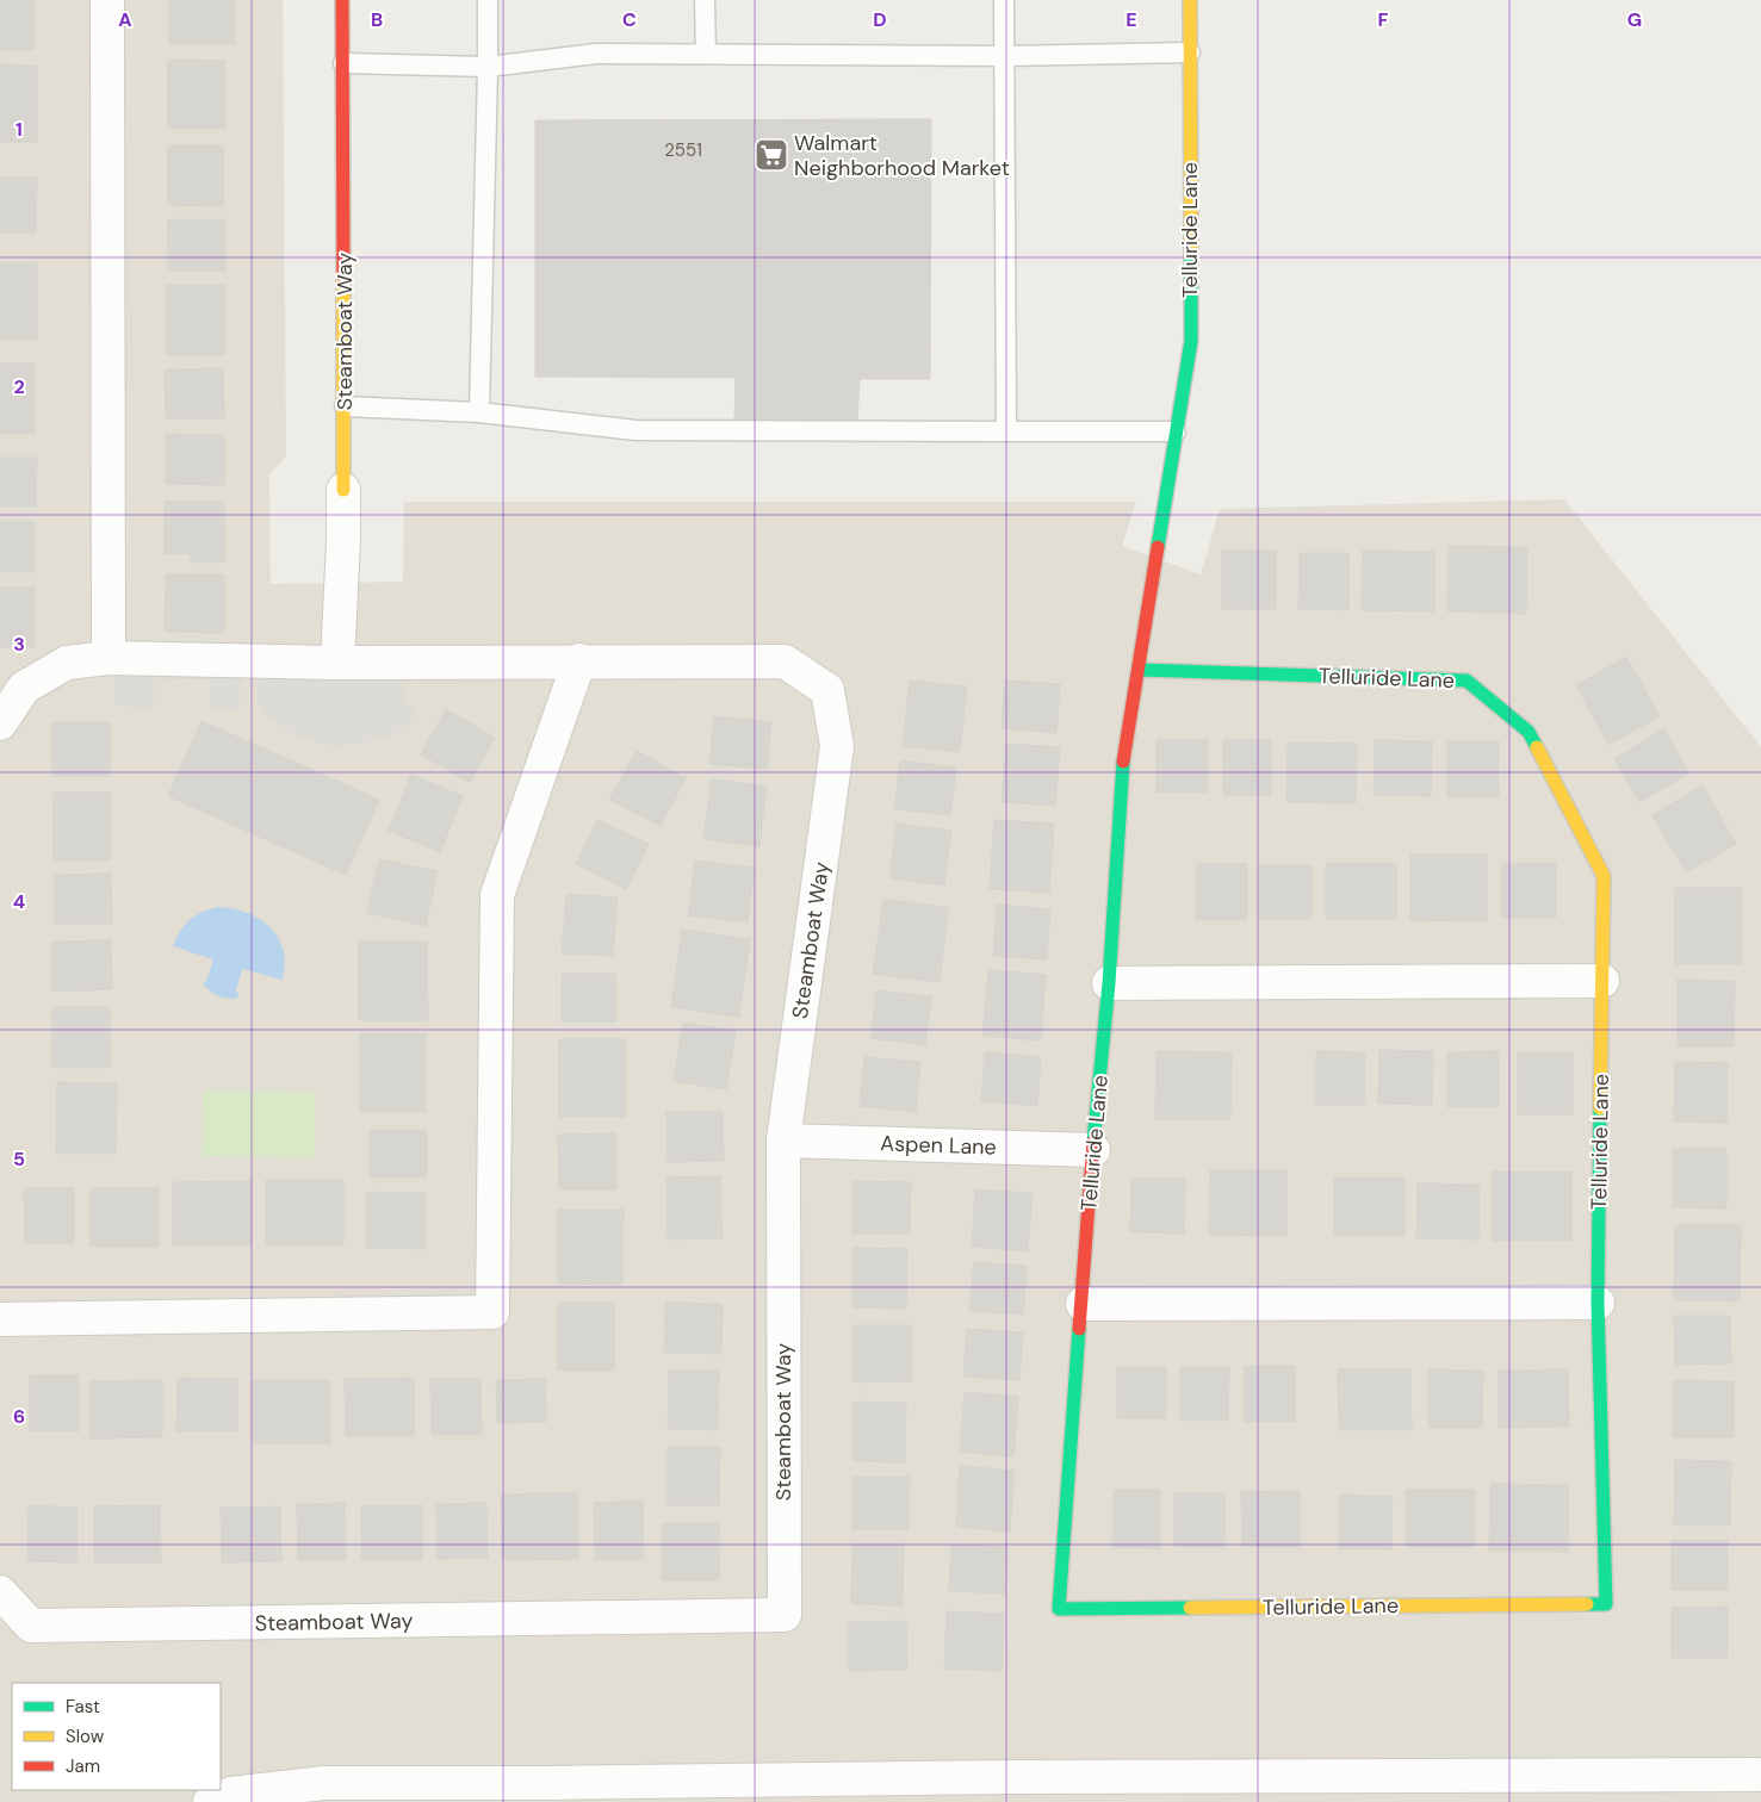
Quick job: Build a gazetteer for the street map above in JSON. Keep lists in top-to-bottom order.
{
  "streets": {
    "street": ["Telluride Lane", "Steamboat Way", "Aspen Lane"]
  },
  "crossings": [
    ["Telluride Lane", "Aspen Lane"],
    ["Steamboat Way", "Aspen Lane"]
  ],
  "places": {
    "supermarket": ["Walmart Neighborhood Market"]
  },
  "house_numbers": ["2551"],
  "legend": ["Fast", "Slow", "Jam"],
  "grid": {
    "columns": [
      "A",
      "B",
      "C",
      "D",
      "E",
      "F",
      "G"
    ],
    "rows": [
      "1",
      "2",
      "3",
      "4",
      "5",
      "6"
    ]
  }
}
